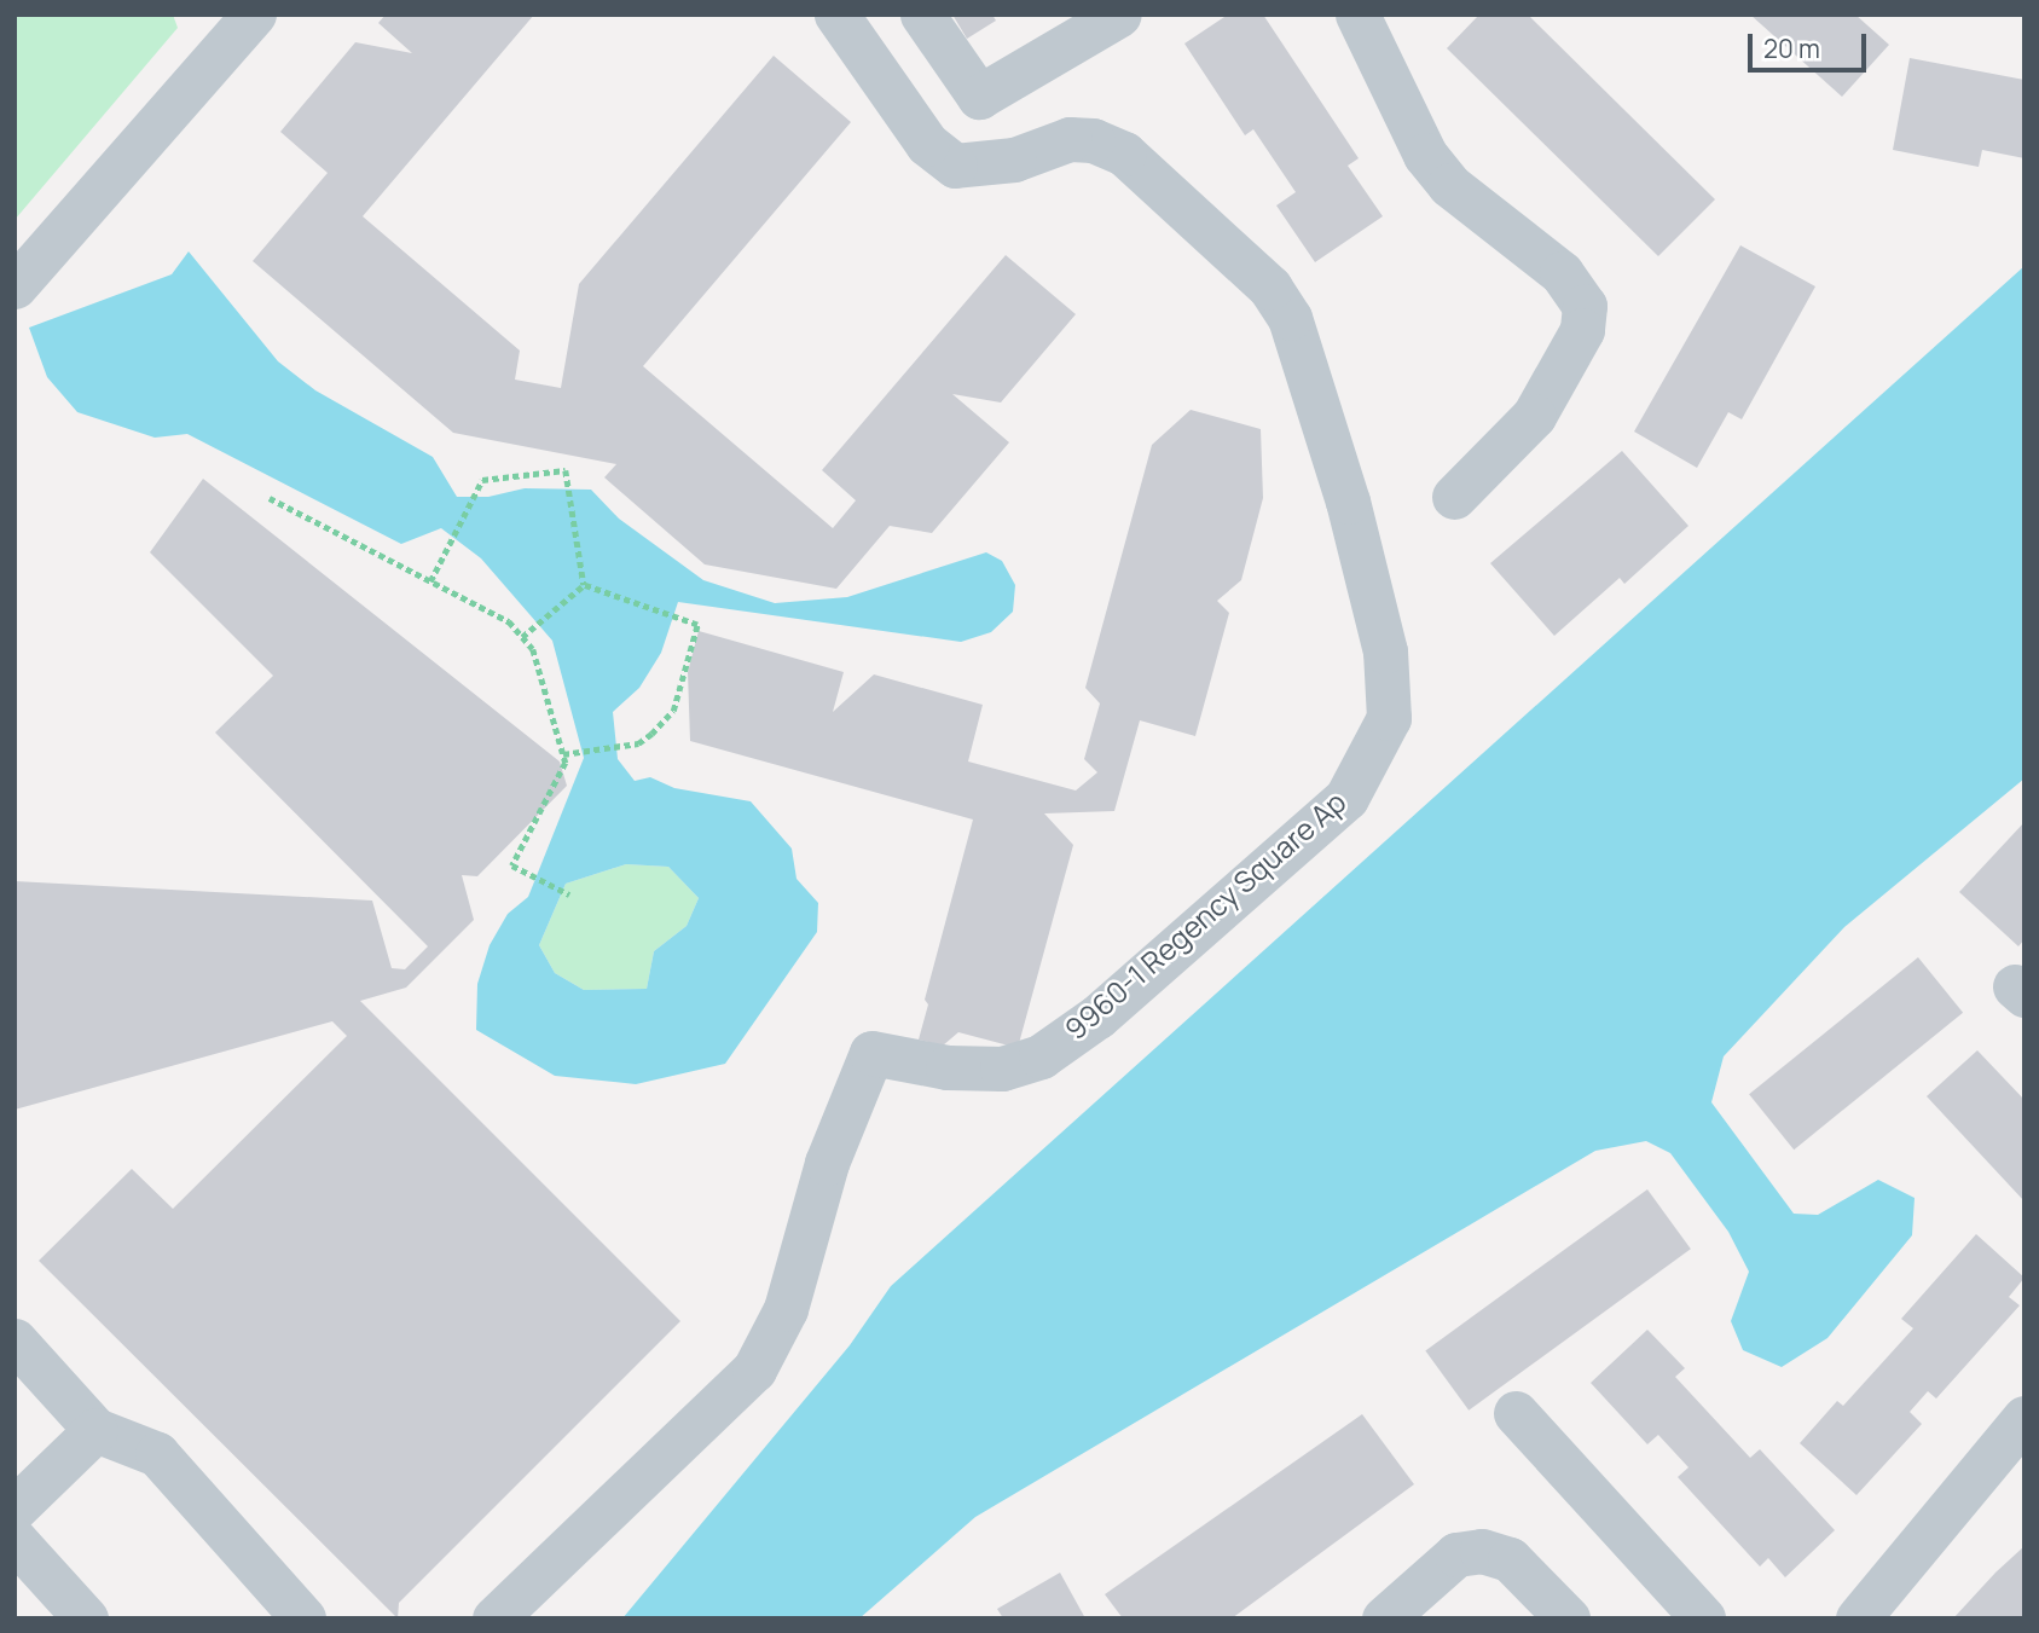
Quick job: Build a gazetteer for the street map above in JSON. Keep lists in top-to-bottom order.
{
  "streets": {
    "street": ["9960-1 Regency Square Ap"]
  },
  "scale_bar": "20 m"
}
